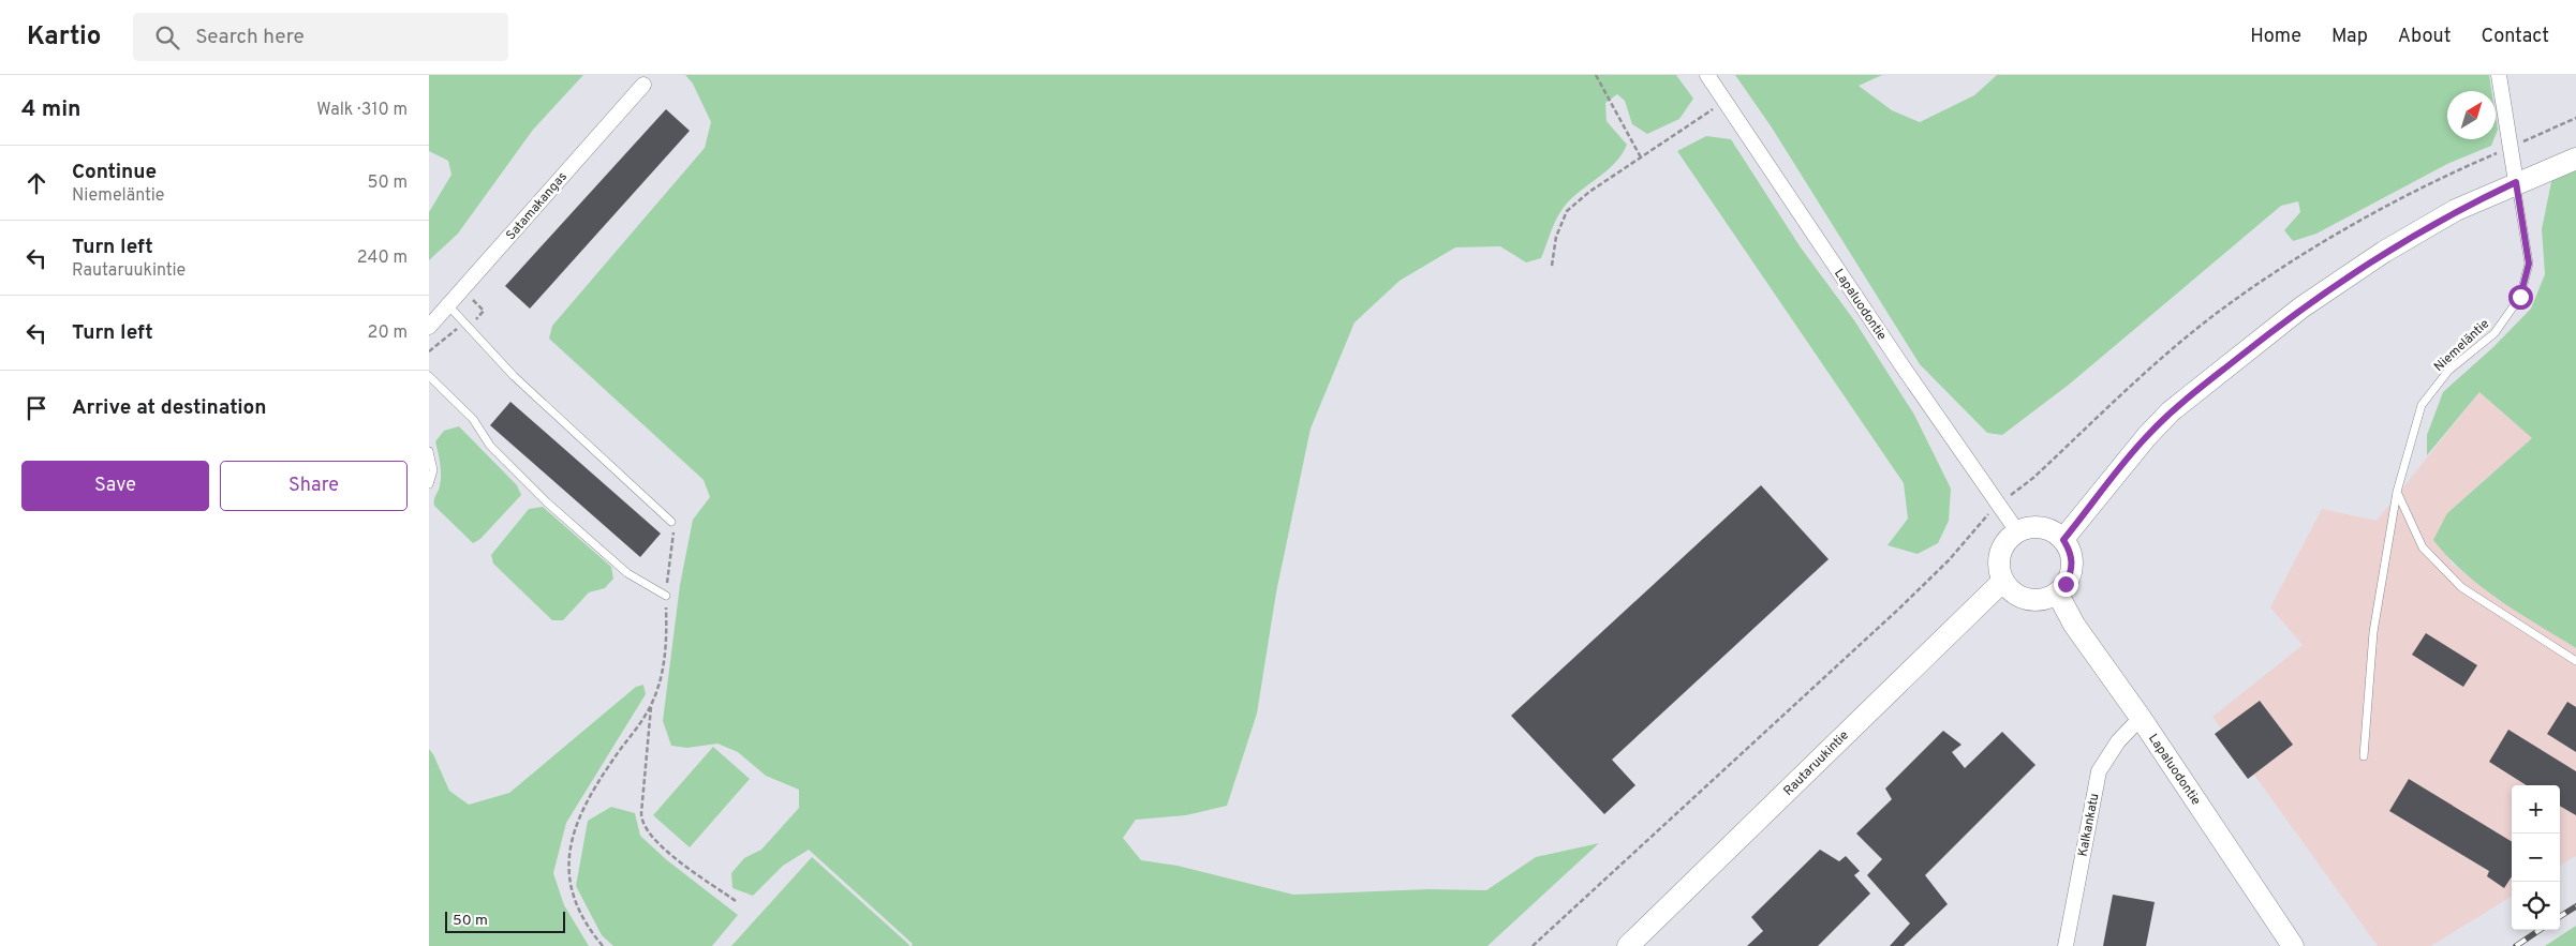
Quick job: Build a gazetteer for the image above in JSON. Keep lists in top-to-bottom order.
{
  "streets": {
    "main road": ["Lapaluodontie", "Rautaruukintie"],
    "street": ["Satamakangas", "Kalkankatu"],
    "lane": ["Niemeläntie"]
  },
  "crossings": [
    ["Lapaluodontie", "Rautaruukintie"],
    ["Lapaluodontie", "Kalkankatu"]
  ],
  "scale_bar": "50 m",
  "north": "top right",
  "page": {
    "header": "Kartio",
    "search": "Search here",
    "nav": [
      "Home",
      "Map",
      "About",
      "Contact"
    ],
    "heading": ["4 min", "Walk · 310 m"],
    "list": [
      ["Continue", "Niemeläntie", "50 m"],
      ["Turn left", "Rautaruukintie", "240 m"],
      ["Turn left", "20 m"],
      "Arrive at destination"
    ],
    "buttons": ["Save", "Share"],
    "map_buttons": ["+", "−"],
    "scale": "50 m"
  }
}
